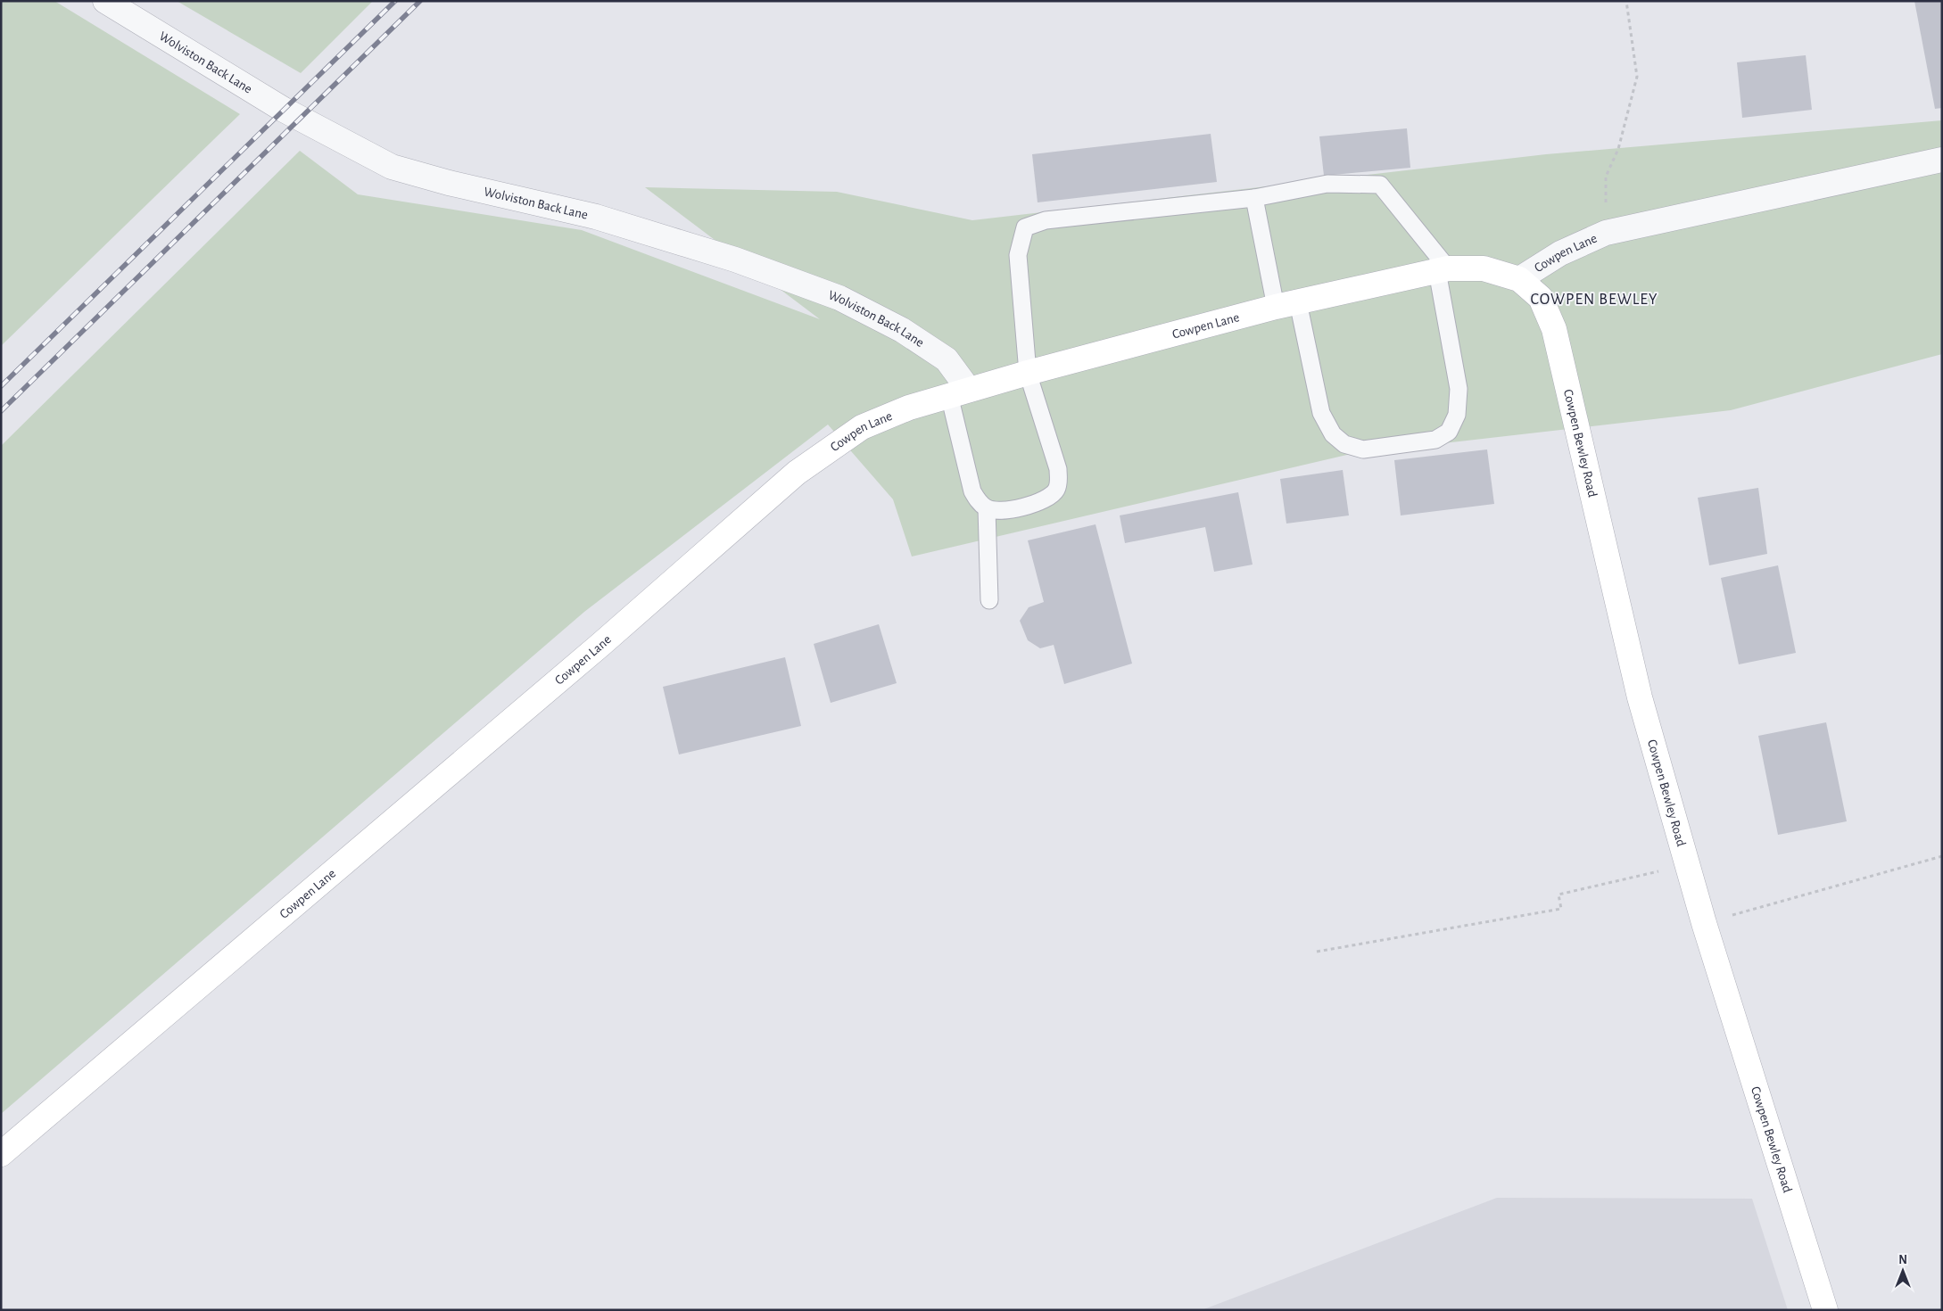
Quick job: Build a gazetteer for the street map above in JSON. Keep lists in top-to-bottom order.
{
  "streets": {
    "street": ["Wolviston Back Lane", "Cowpen Lane", "Cowpen Bewley Road"]
  },
  "crossings": [
    ["Wolviston Back Lane", "Cowpen Lane"],
    ["Cowpen Lane", "Cowpen Bewley Road"]
  ],
  "districts": ["COWPEN BEWLEY"],
  "north": "top"
}
